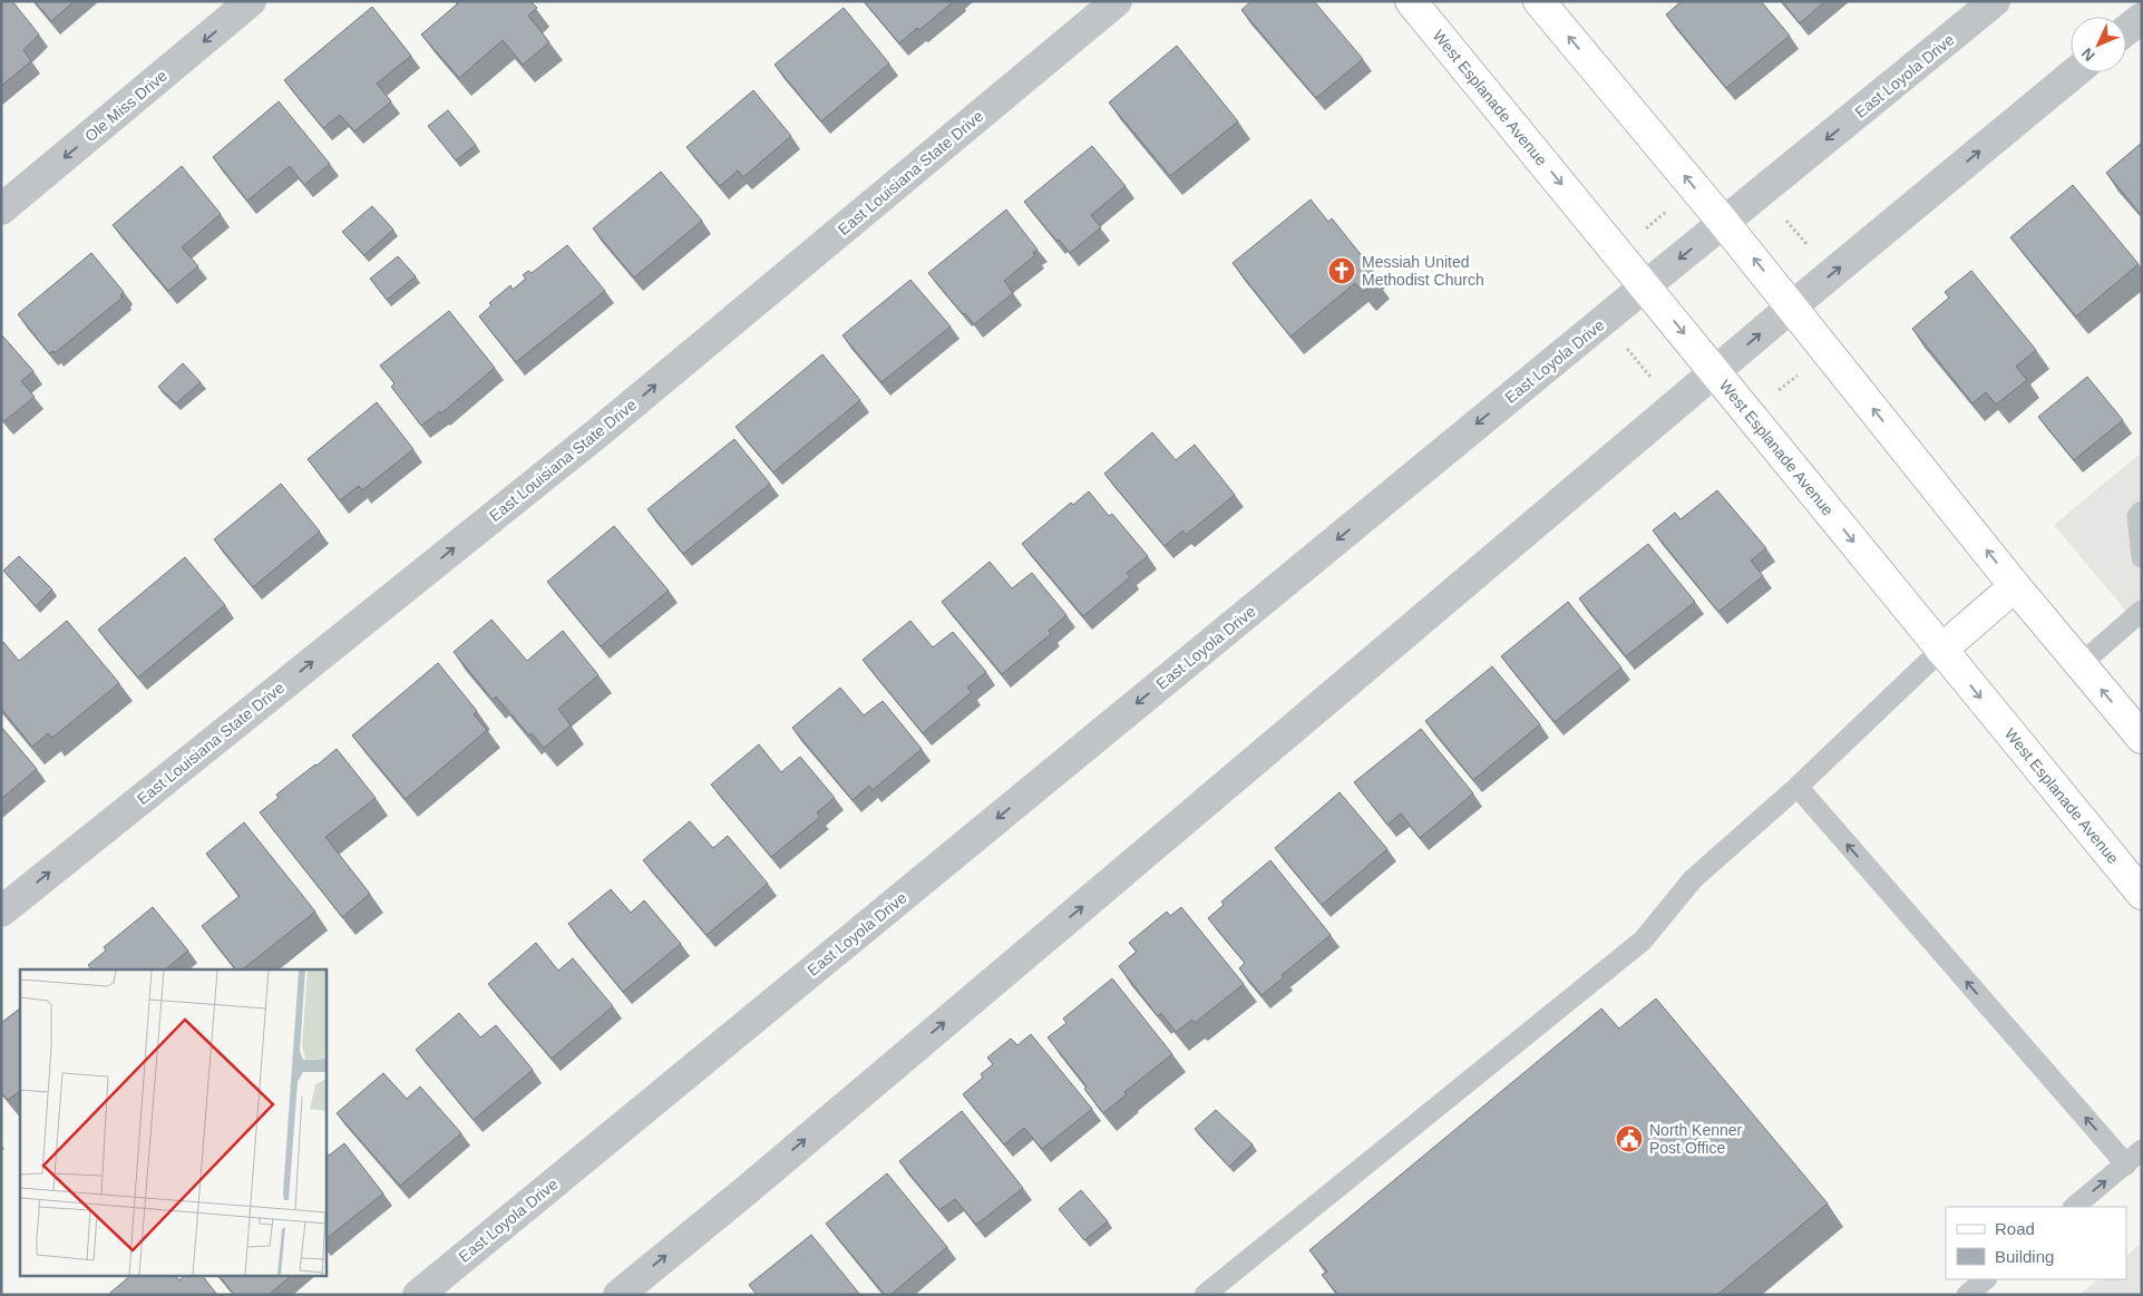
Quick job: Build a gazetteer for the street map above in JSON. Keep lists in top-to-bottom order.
{
  "streets": {
    "main road": ["West Esplanade Avenue"],
    "street": ["East Loyola Drive", "Ole Miss Drive", "East Louisiana State Drive"]
  },
  "crossings": [
    ["East Loyola Drive", "West Esplanade Avenue"]
  ],
  "one_way": ["Ole Miss Drive", "East Louisiana State Drive"],
  "places": {
    "church": ["Messiah United Methodist Church"],
    "public building": ["North Kenner Post Office"]
  },
  "legend": ["Road", "Building"],
  "north": "bottom left"
}
